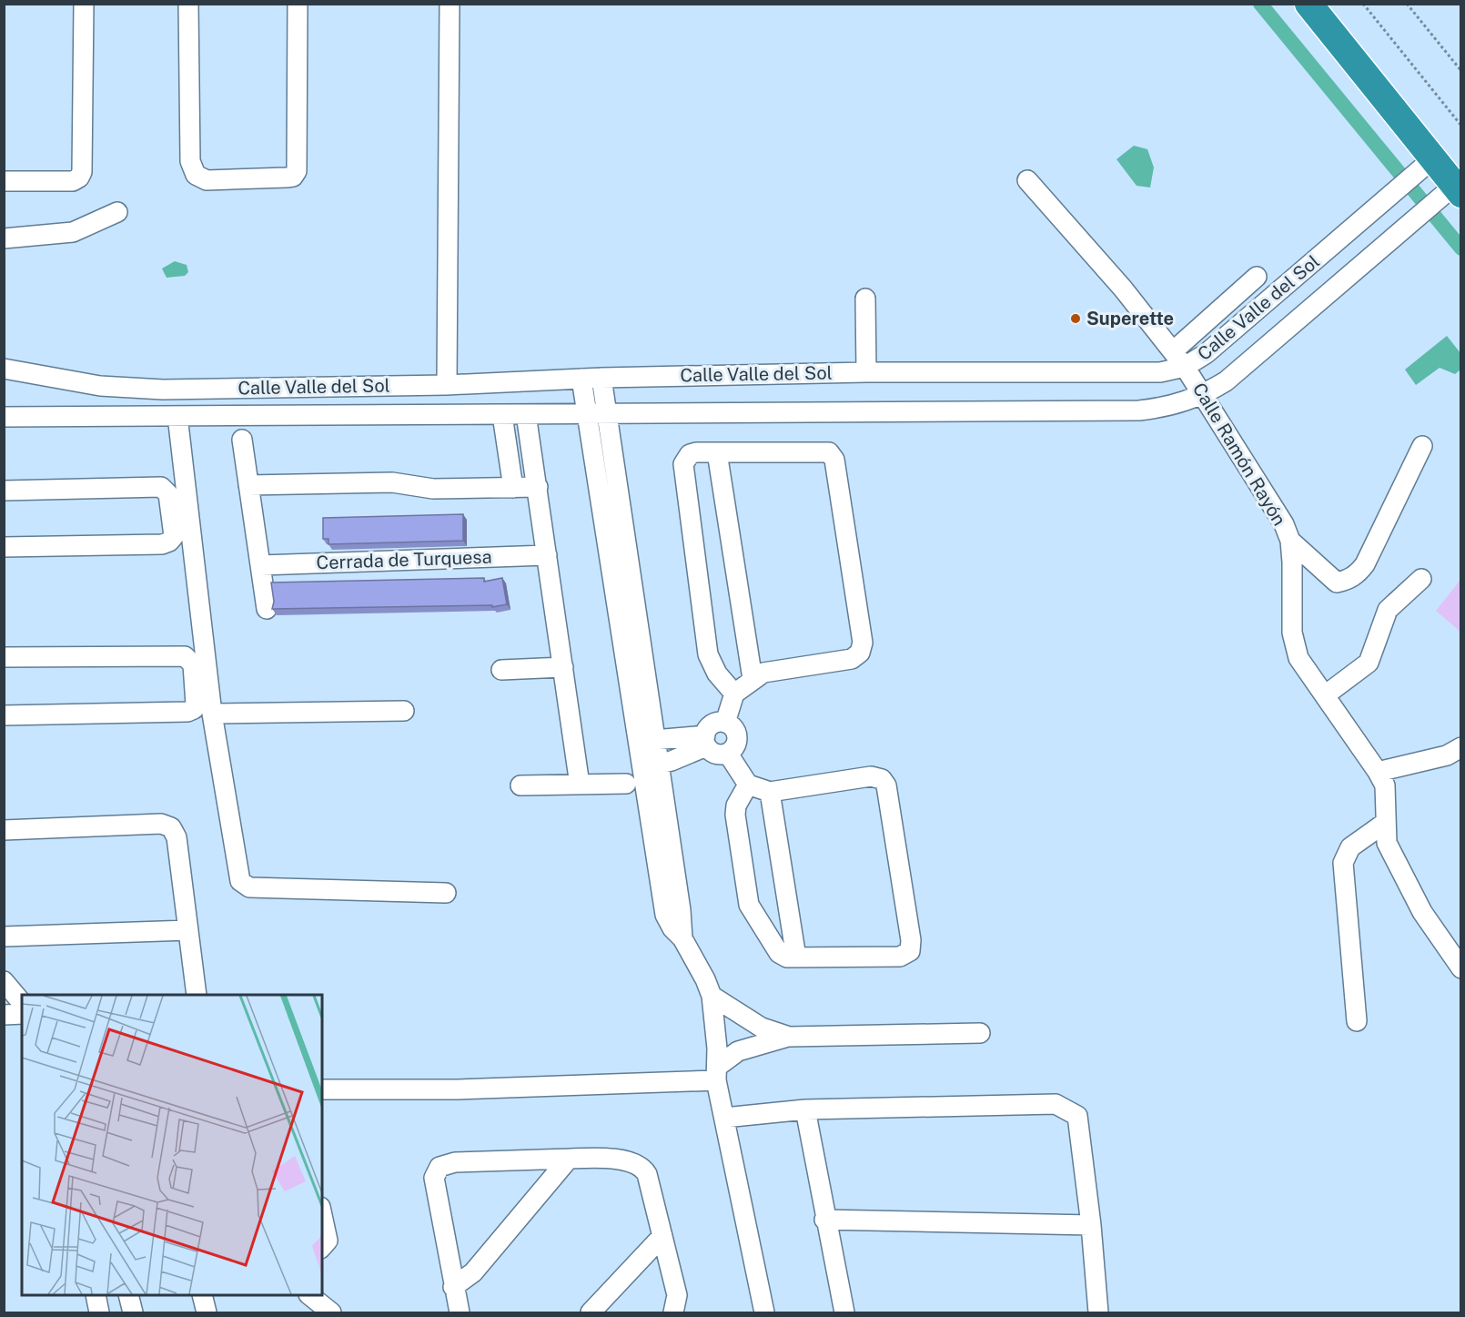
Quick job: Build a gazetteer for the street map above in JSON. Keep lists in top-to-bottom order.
{
  "streets": {
    "street": ["Calle Valle del Sol", "Calle Ramón Rayón", "Cerrada de Turquesa"]
  },
  "crossings": [
    ["Calle Valle del Sol", "Calle Ramón Rayón"]
  ],
  "places": ["Superette"]
}
